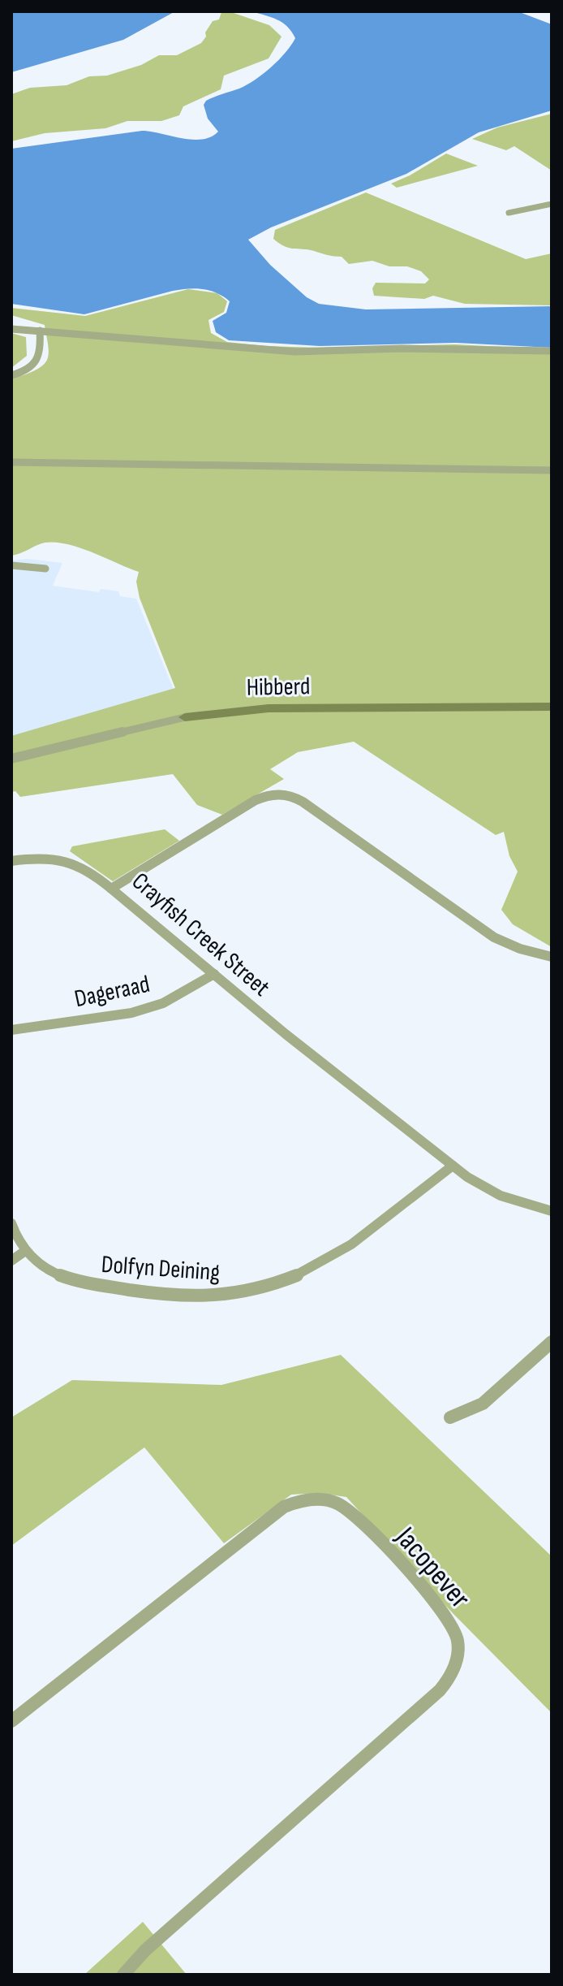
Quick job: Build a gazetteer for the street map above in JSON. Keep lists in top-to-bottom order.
{
  "streets": {
    "street": [
      "Hibberd",
      "Crayfish Creek Street",
      "Dageraad",
      "Dolfyn Deining",
      "Jacopever"
    ]
  },
  "crossings": [
    ["Crayfish Creek Street", "Dageraad"],
    ["Crayfish Creek Street", "Dolfyn Deining"]
  ]
}
